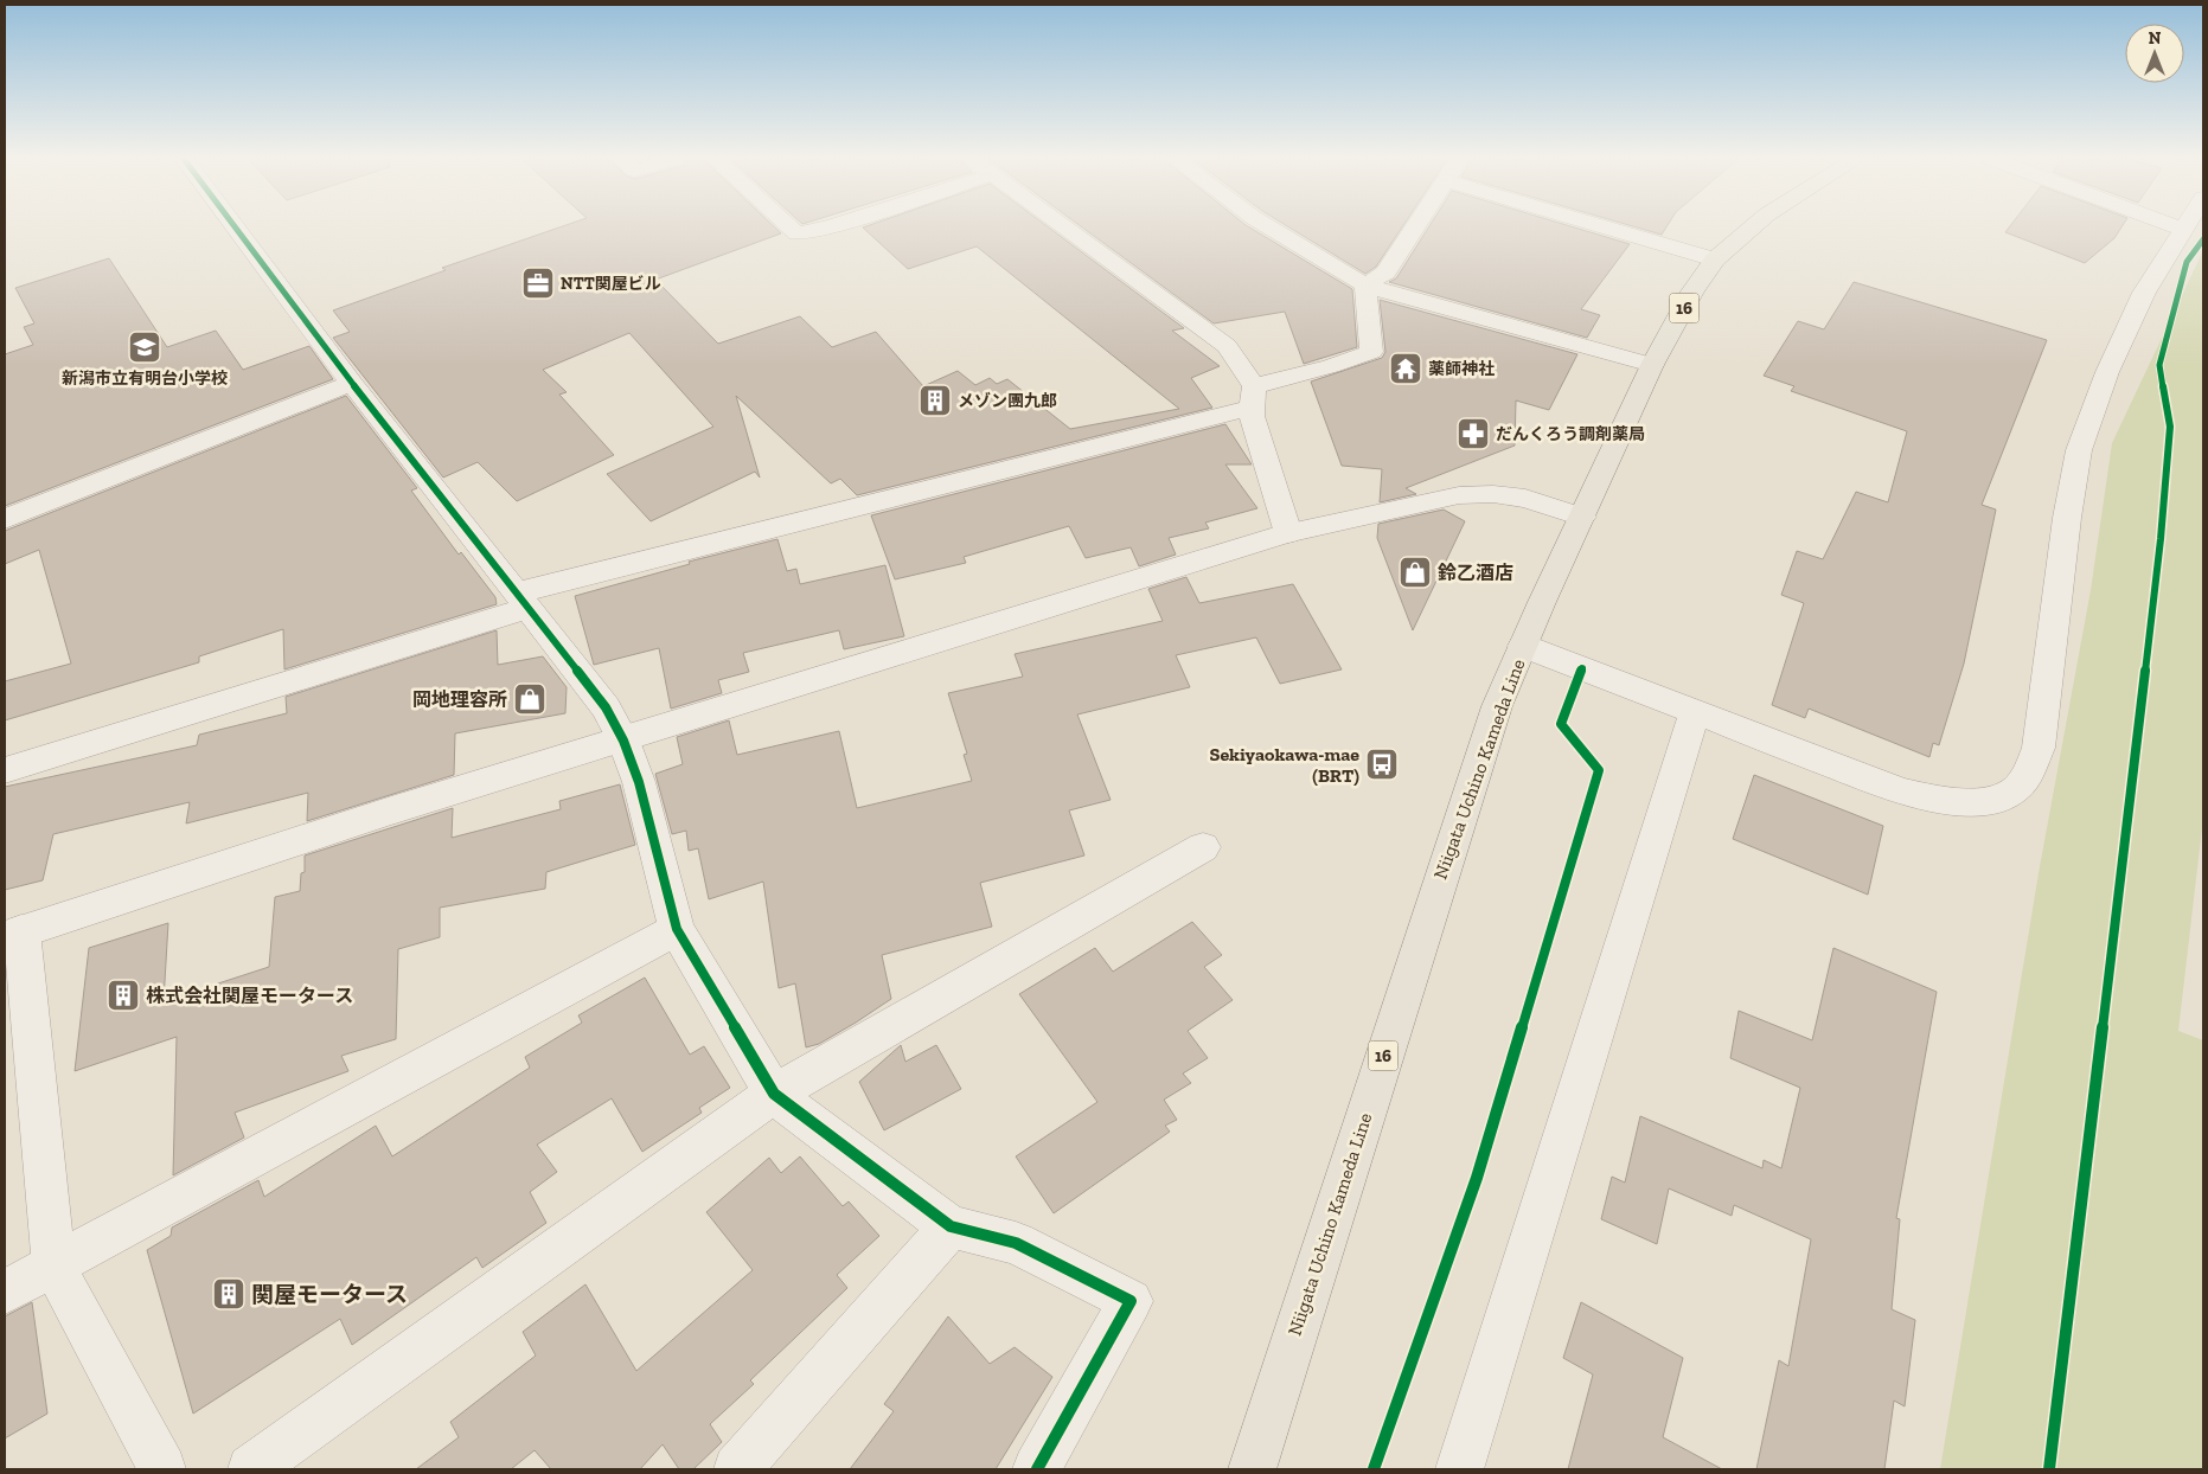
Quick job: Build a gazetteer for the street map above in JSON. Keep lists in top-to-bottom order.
{
  "streets": {
    "main road": ["16", "Niigata Uchino Kameda Line"]
  },
  "places": {
    "office": ["NTT関屋ビル"],
    "school or university": ["新潟市立有明台小学校"],
    "temple": ["薬師神社"],
    "building": ["メゾン團九郎", "株式会社関屋モータース", "関屋モータース"],
    "pharmacy": ["だんくろう調剤薬局"],
    "shop": ["鈴乙酒店", "岡地理容所"],
    "bus stop": ["Sekiyaokawa-mae (BRT)"]
  },
  "north": "top"
}
